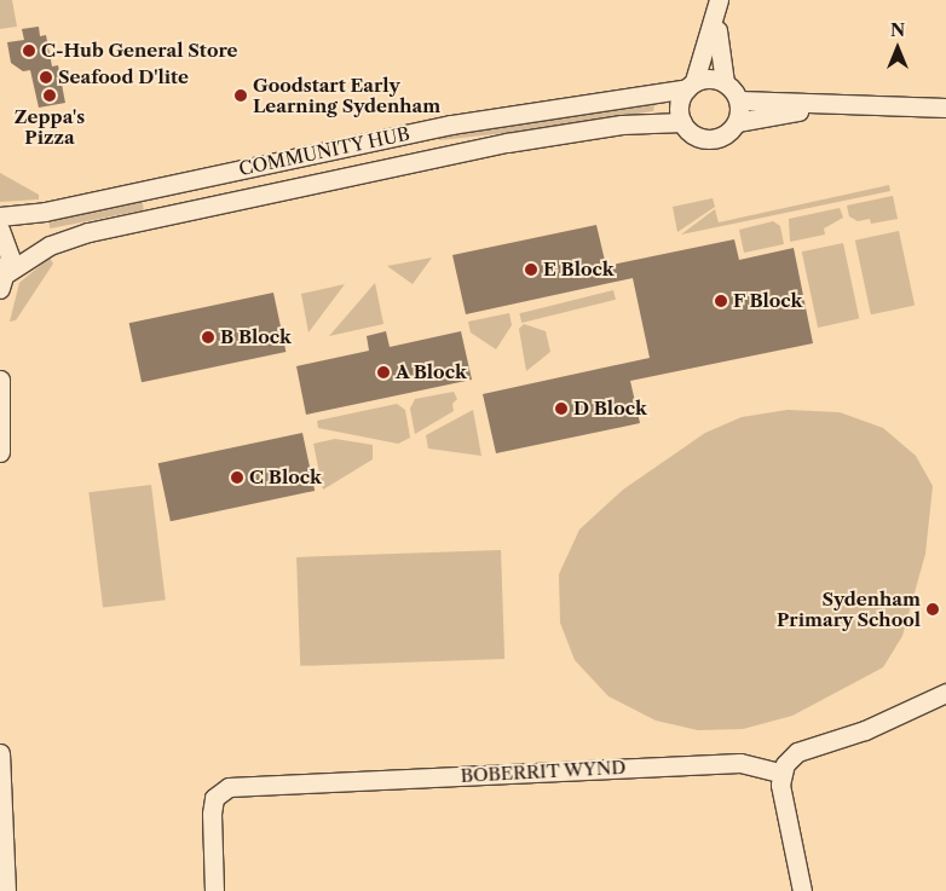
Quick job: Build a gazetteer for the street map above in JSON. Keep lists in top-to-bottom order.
{
  "streets": {
    "street": ["COMMUNITY HUB", "BOBERRIT WYND"]
  },
  "places": [
    "C-Hub General Store",
    "Seafood D'lite",
    "Zeppa's Pizza",
    "Goodstart Early Learning Sydenham",
    "E Block",
    "F Block",
    "B Block",
    "A Block",
    "D Block",
    "C Block",
    "Sydenham Primary School"
  ],
  "north": "top"
}
